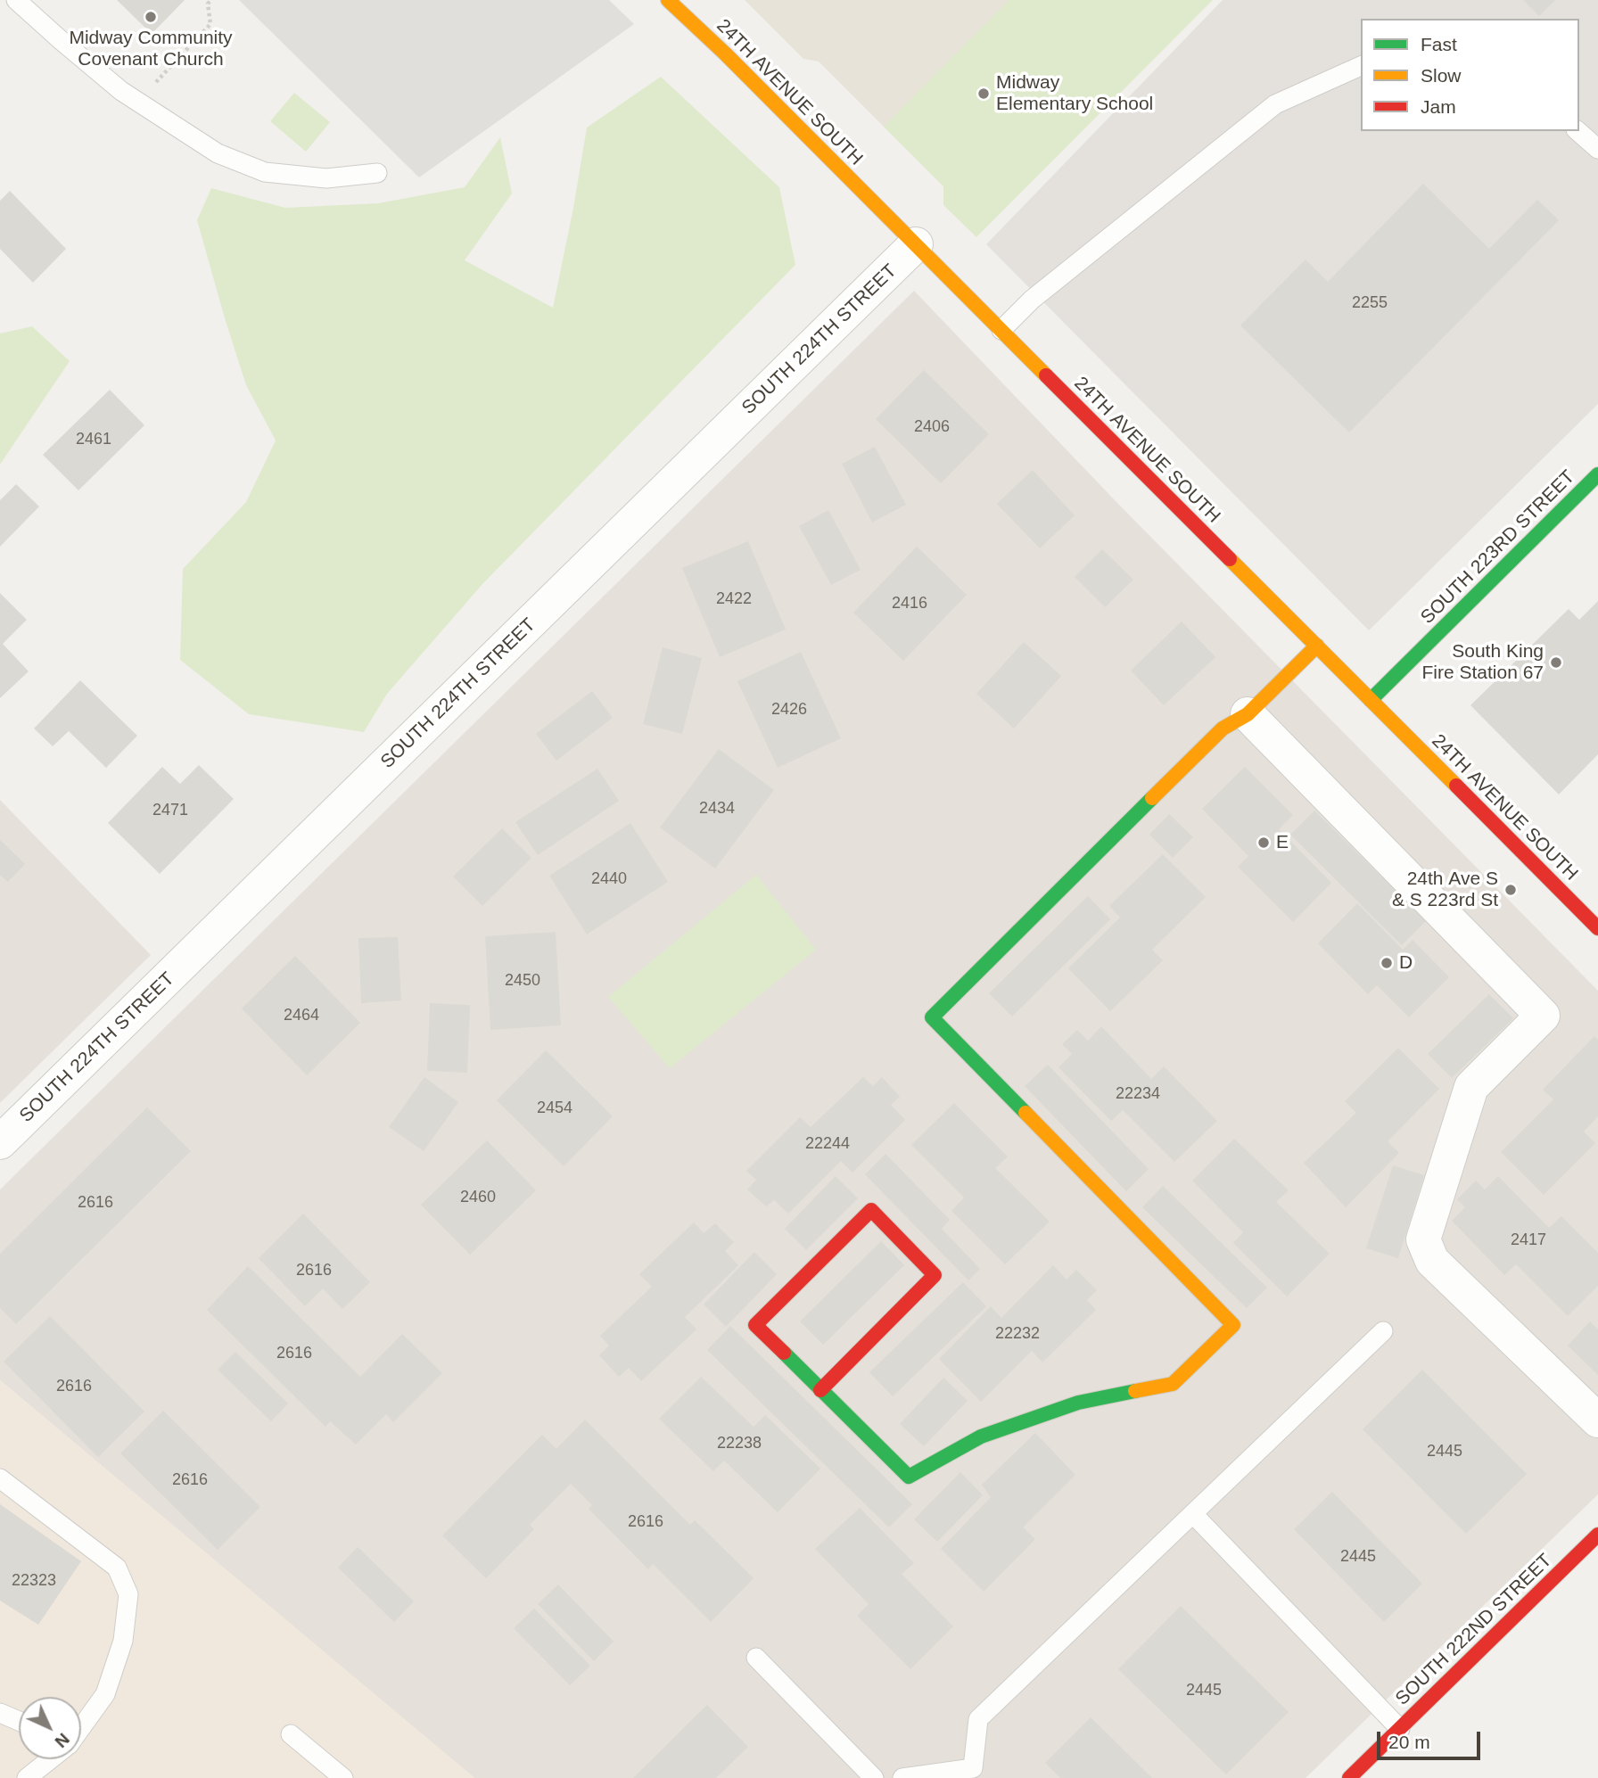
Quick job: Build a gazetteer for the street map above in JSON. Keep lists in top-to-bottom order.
{
  "streets": {
    "street": [
      "24TH AVENUE SOUTH",
      "SOUTH 224TH STREET",
      "SOUTH 223RD STREET",
      "SOUTH 222ND STREET"
    ]
  },
  "crossings": [
    ["24TH AVENUE SOUTH", "SOUTH 224TH STREET"],
    ["24TH AVENUE SOUTH", "SOUTH 223RD STREET"]
  ],
  "places": [
    "Midway Community Covenant Church",
    "Midway Elementary School",
    "South King Fire Station 67",
    "E",
    "24th Ave S & S 223rd St",
    "D"
  ],
  "house_numbers": [
    "2255",
    "2406",
    "2461",
    "2422",
    "2416",
    "2426",
    "2434",
    "2471",
    "2440",
    "2450",
    "2464",
    "22234",
    "2454",
    "22244",
    "2460",
    "2616",
    "2417",
    "2616",
    "22232",
    "2616",
    "2616",
    "22238",
    "2445",
    "2616",
    "2616",
    "2445",
    "22323",
    "2445"
  ],
  "legend": ["Fast", "Slow", "Jam"],
  "scale_bar": "20 m",
  "north": "bottom right"
}
